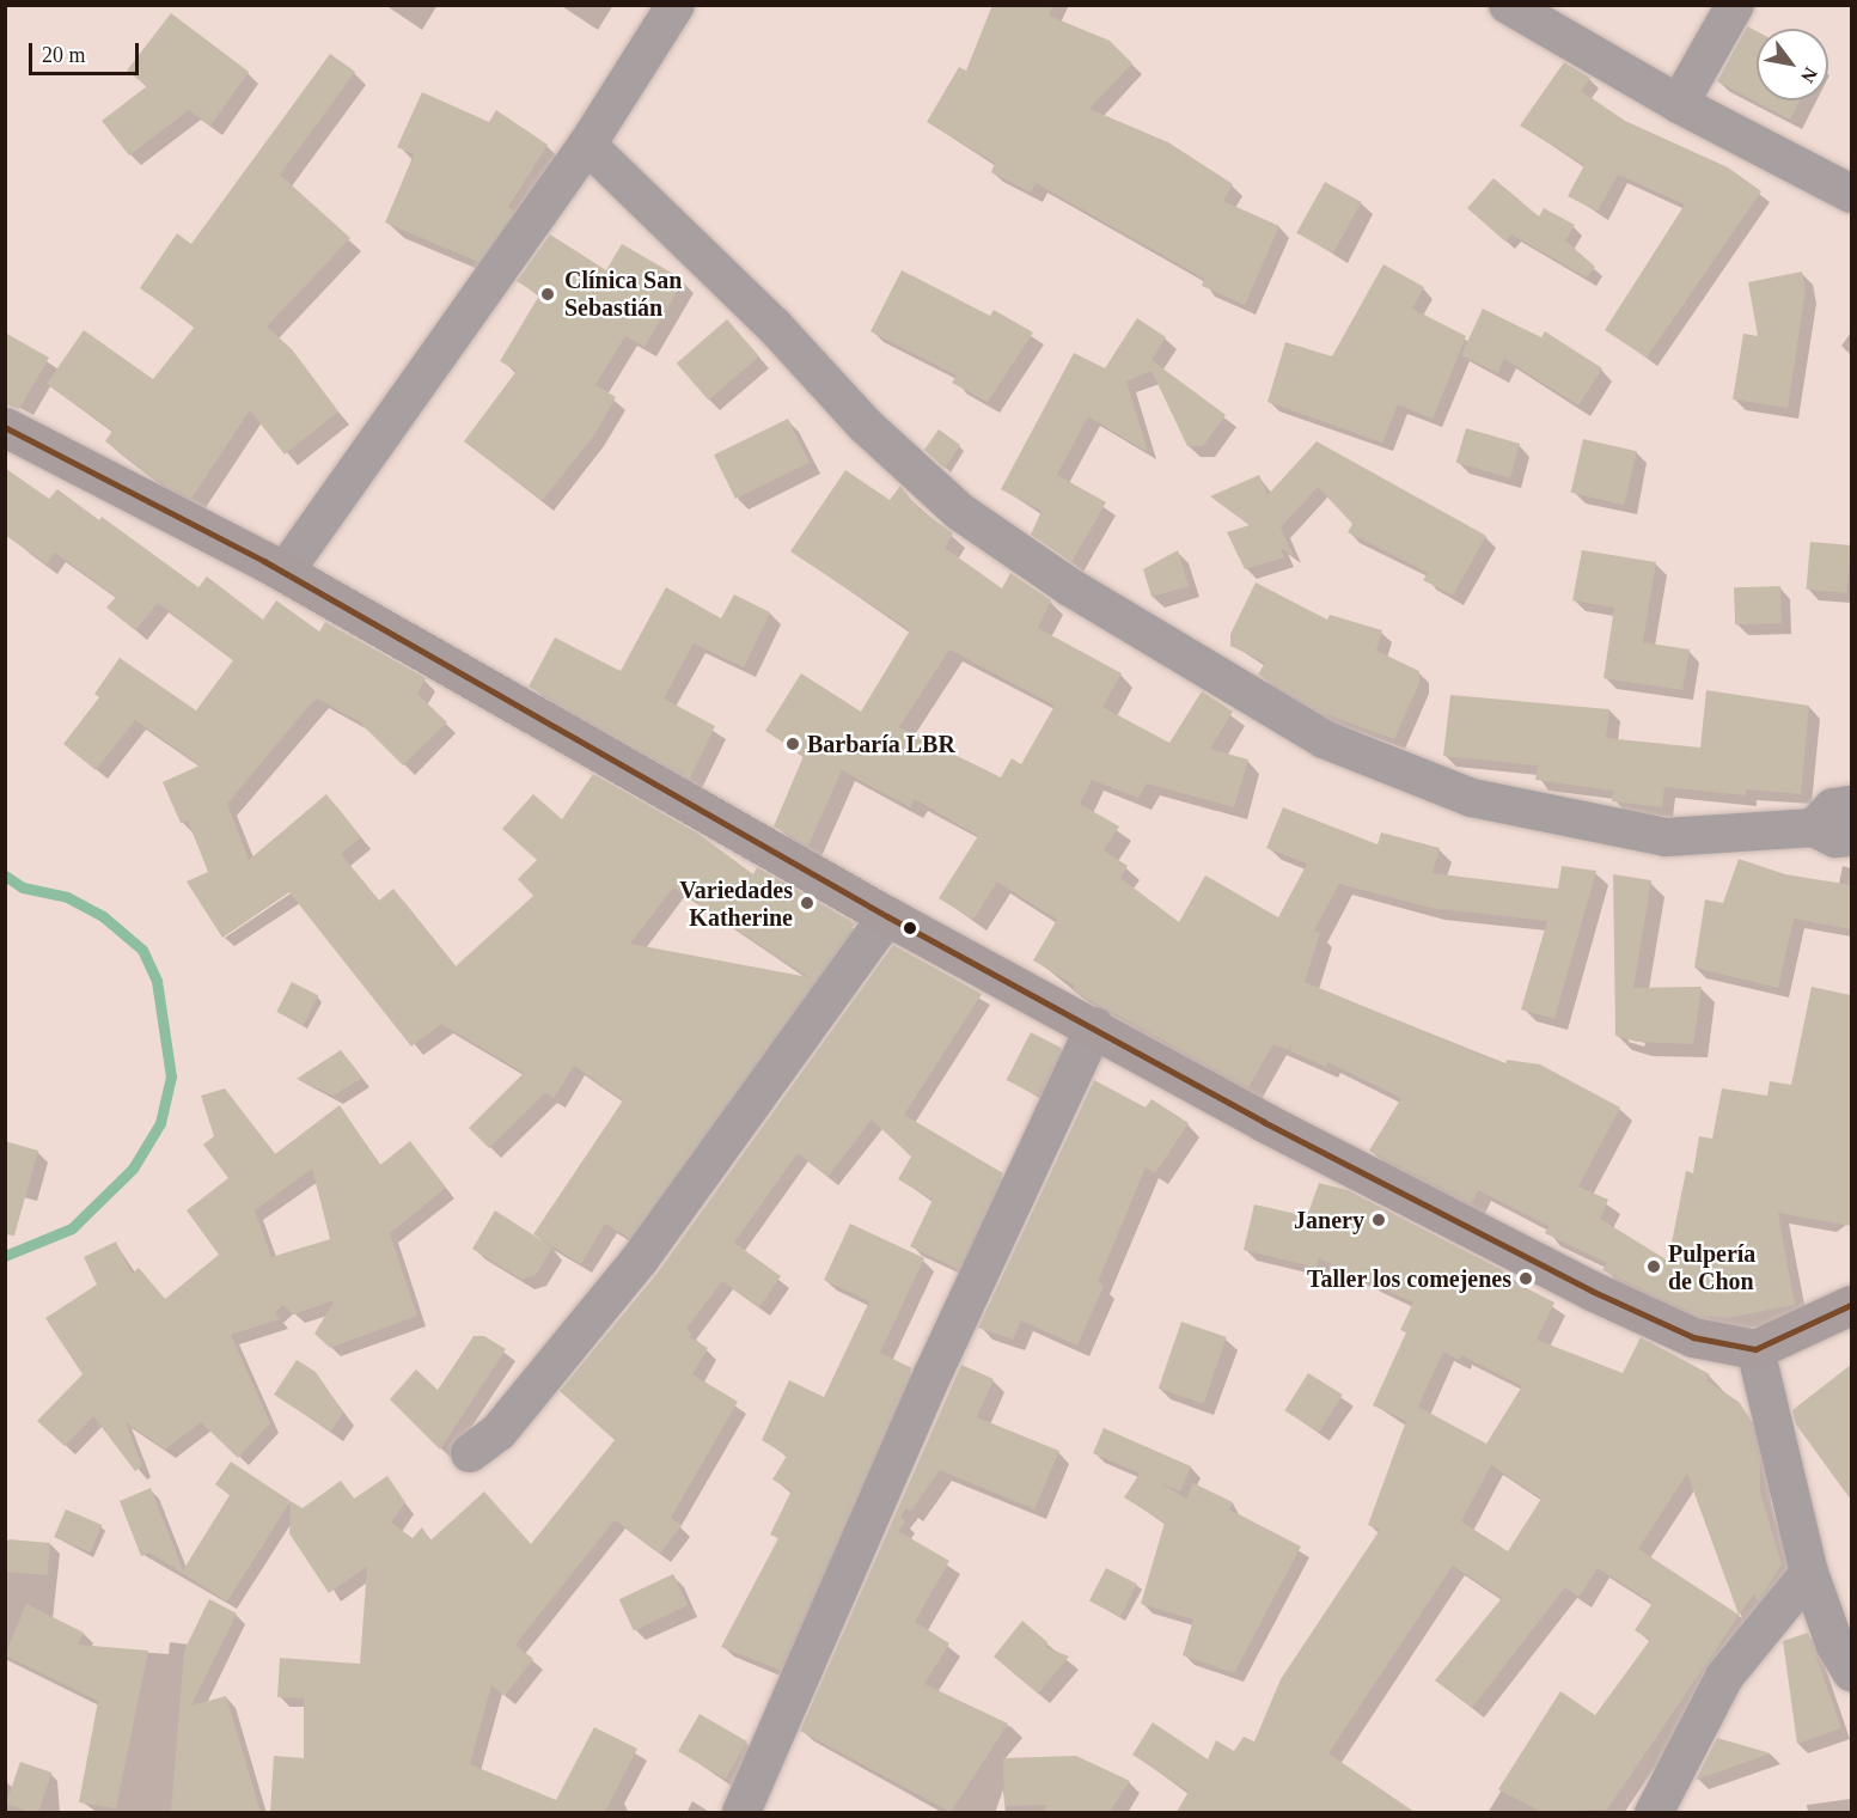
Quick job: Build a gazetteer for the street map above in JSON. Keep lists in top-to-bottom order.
{
  "places": [
    "Clínica San Sebastián",
    "Barbaría LBR",
    "Variedades Katherine",
    "Janery",
    "Pulpería de Chon",
    "Taller los comejenes"
  ],
  "scale_bar": "20 m",
  "north": "bottom right"
}
